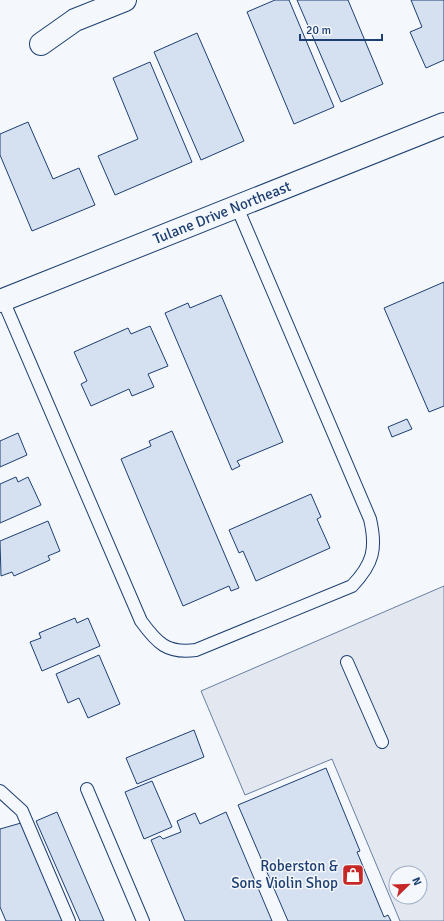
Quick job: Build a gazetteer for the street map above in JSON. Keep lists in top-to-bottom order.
{
  "streets": {
    "street": ["Tulane Drive Northeast"]
  },
  "places": {
    "shop": ["Roberston & Sons Violin Shop"]
  },
  "scale_bar": "20 m",
  "north": "top right"
}
